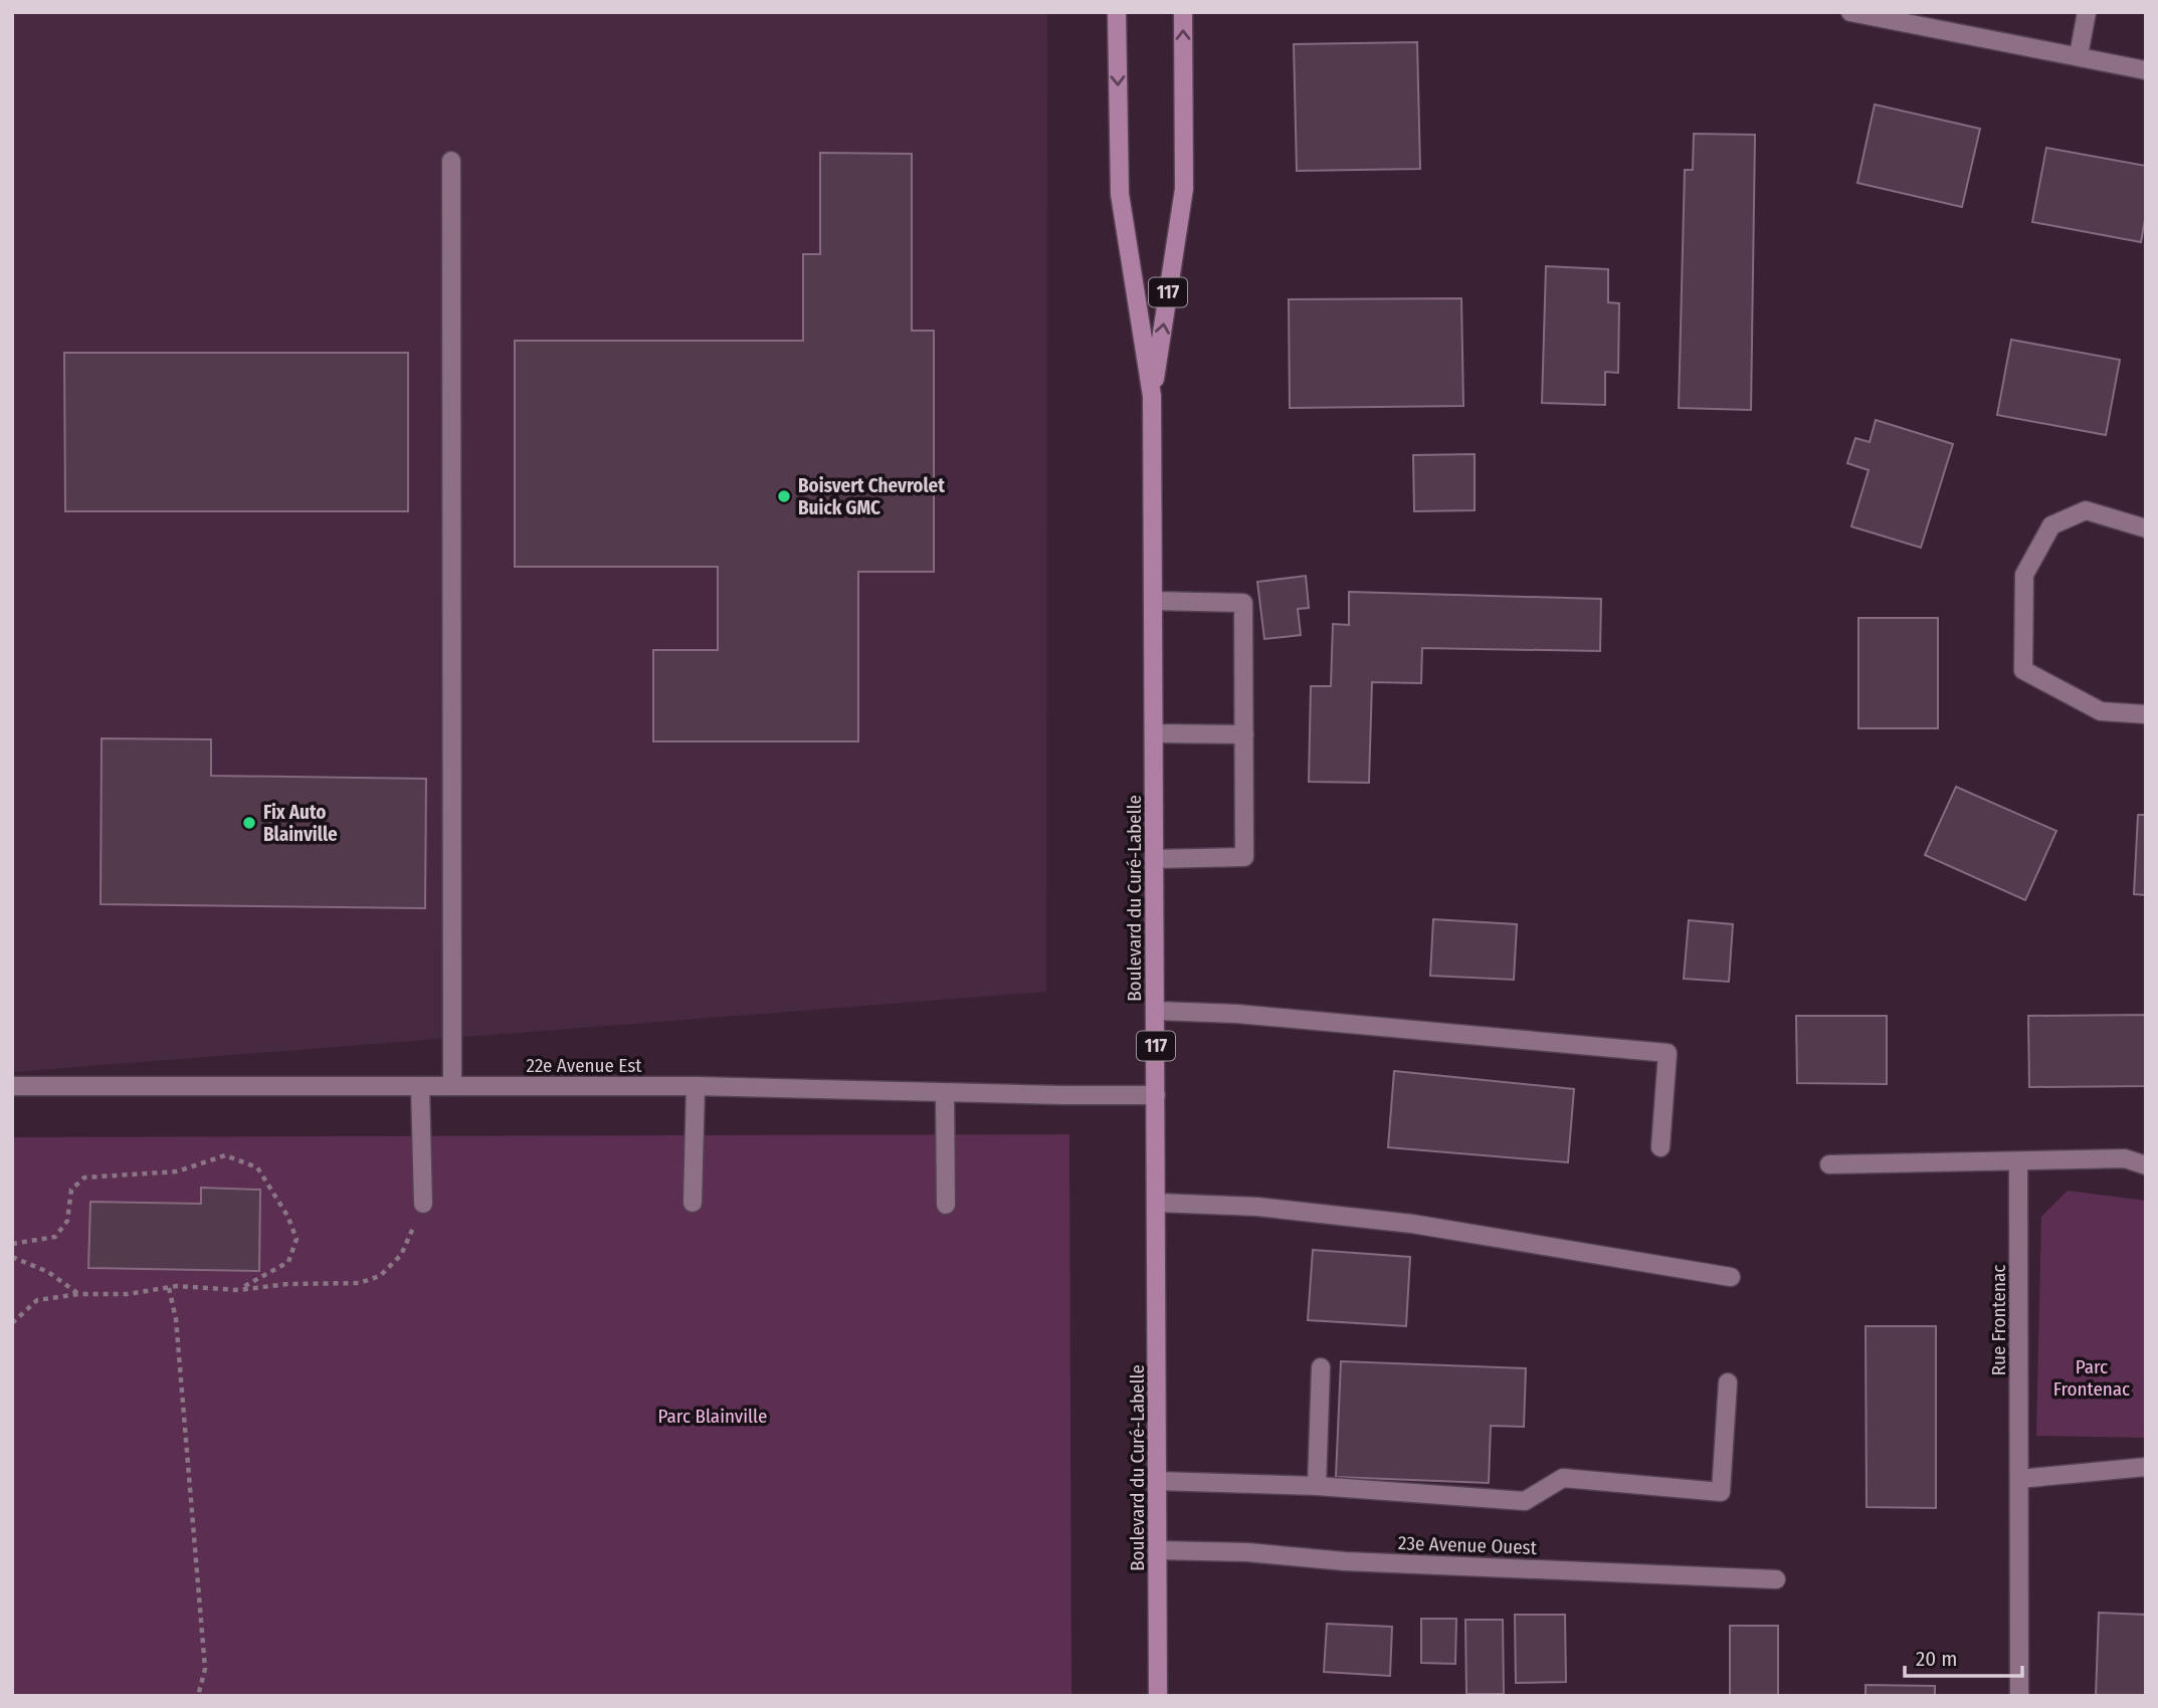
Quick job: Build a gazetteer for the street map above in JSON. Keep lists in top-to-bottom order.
{
  "streets": {
    "main road": ["117", "Boulevard du Curé-Labelle"],
    "street": ["22e Avenue Est", "Rue Frontenac", "23e Avenue Ouest"]
  },
  "crossings": [
    ["Boulevard du Curé-Labelle", "22e Avenue Est"],
    ["Boulevard du Curé-Labelle", "23e Avenue Ouest"]
  ],
  "parks": ["Parc Frontenac", "Parc Blainville"],
  "places": ["Boisvert Chevrolet Buick GMC", "Fix Auto Blainville"],
  "scale_bar": "20 m"
}
